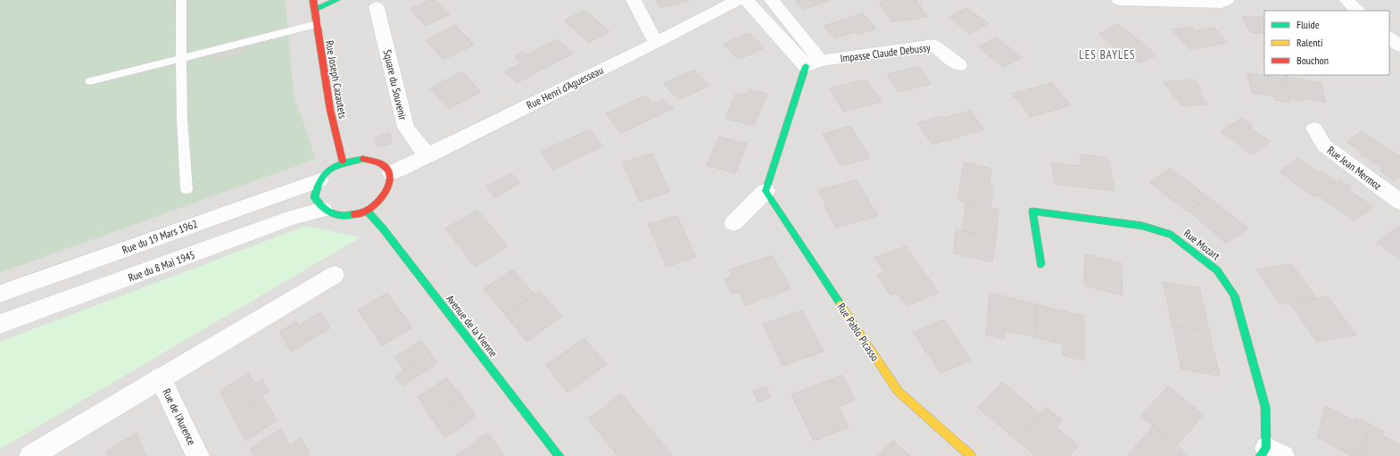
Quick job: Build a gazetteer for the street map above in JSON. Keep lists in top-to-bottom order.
{
  "streets": {
    "street": [
      "Impasse Claude Debussy",
      "Rue Joseph Cazautets",
      "Square du Souvenir",
      "Rue Henri d'Aguesseau",
      "Rue Jean Mermoz",
      "Rue du 19 Mars 1962",
      "Rue Mozart",
      "Rue du 8 Mai 1945",
      "Avenue de la Vienne",
      "Rue Pablo Picasso",
      "Rue de l'Aurence"
    ]
  },
  "crossings": [
    ["Rue Joseph Cazautets", "Rue Henri d'Aguesseau"],
    ["Rue Joseph Cazautets", "Rue du 19 Mars 1962"],
    ["Rue Joseph Cazautets", "Rue du 8 Mai 1945"],
    ["Rue Joseph Cazautets", "Avenue de la Vienne"],
    ["Square du Souvenir", "Rue Henri d'Aguesseau"],
    ["Rue Henri d'Aguesseau", "Rue du 19 Mars 1962"],
    ["Rue Henri d'Aguesseau", "Rue du 8 Mai 1945"],
    ["Rue Henri d'Aguesseau", "Avenue de la Vienne"],
    ["Rue du 19 Mars 1962", "Rue du 8 Mai 1945"],
    ["Rue du 19 Mars 1962", "Avenue de la Vienne"],
    ["Rue du 8 Mai 1945", "Avenue de la Vienne"]
  ],
  "districts": ["LES BAYLES"],
  "legend": ["Fluide", "Ralenti", "Bouchon"]
}
